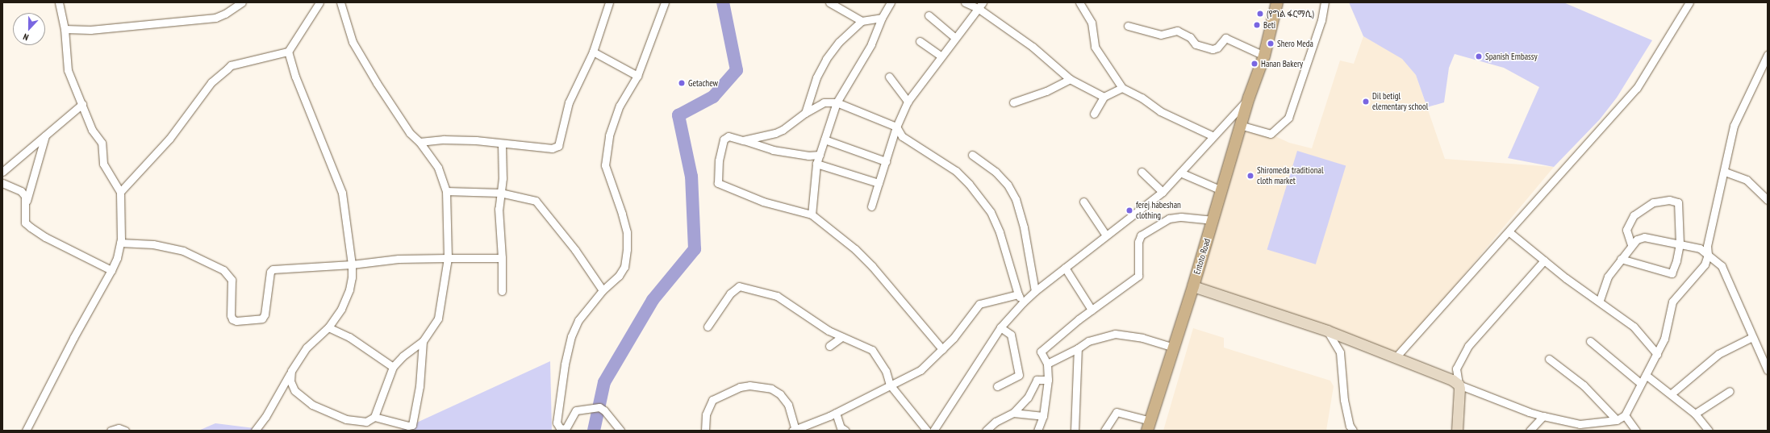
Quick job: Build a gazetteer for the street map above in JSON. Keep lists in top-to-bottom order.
{
  "streets": {
    "main road": ["Entoto Road"]
  },
  "places": [
    "(የግል ፋርማሲ)",
    "Beti",
    "Shero Meda",
    "Spanish Embassy",
    "Hanan Bakery",
    "Getachew",
    "Dil betigl elementary school",
    "Shiromeda traditional cloth market",
    "ferej habeshan clothing"
  ],
  "north": "bottom"
}
